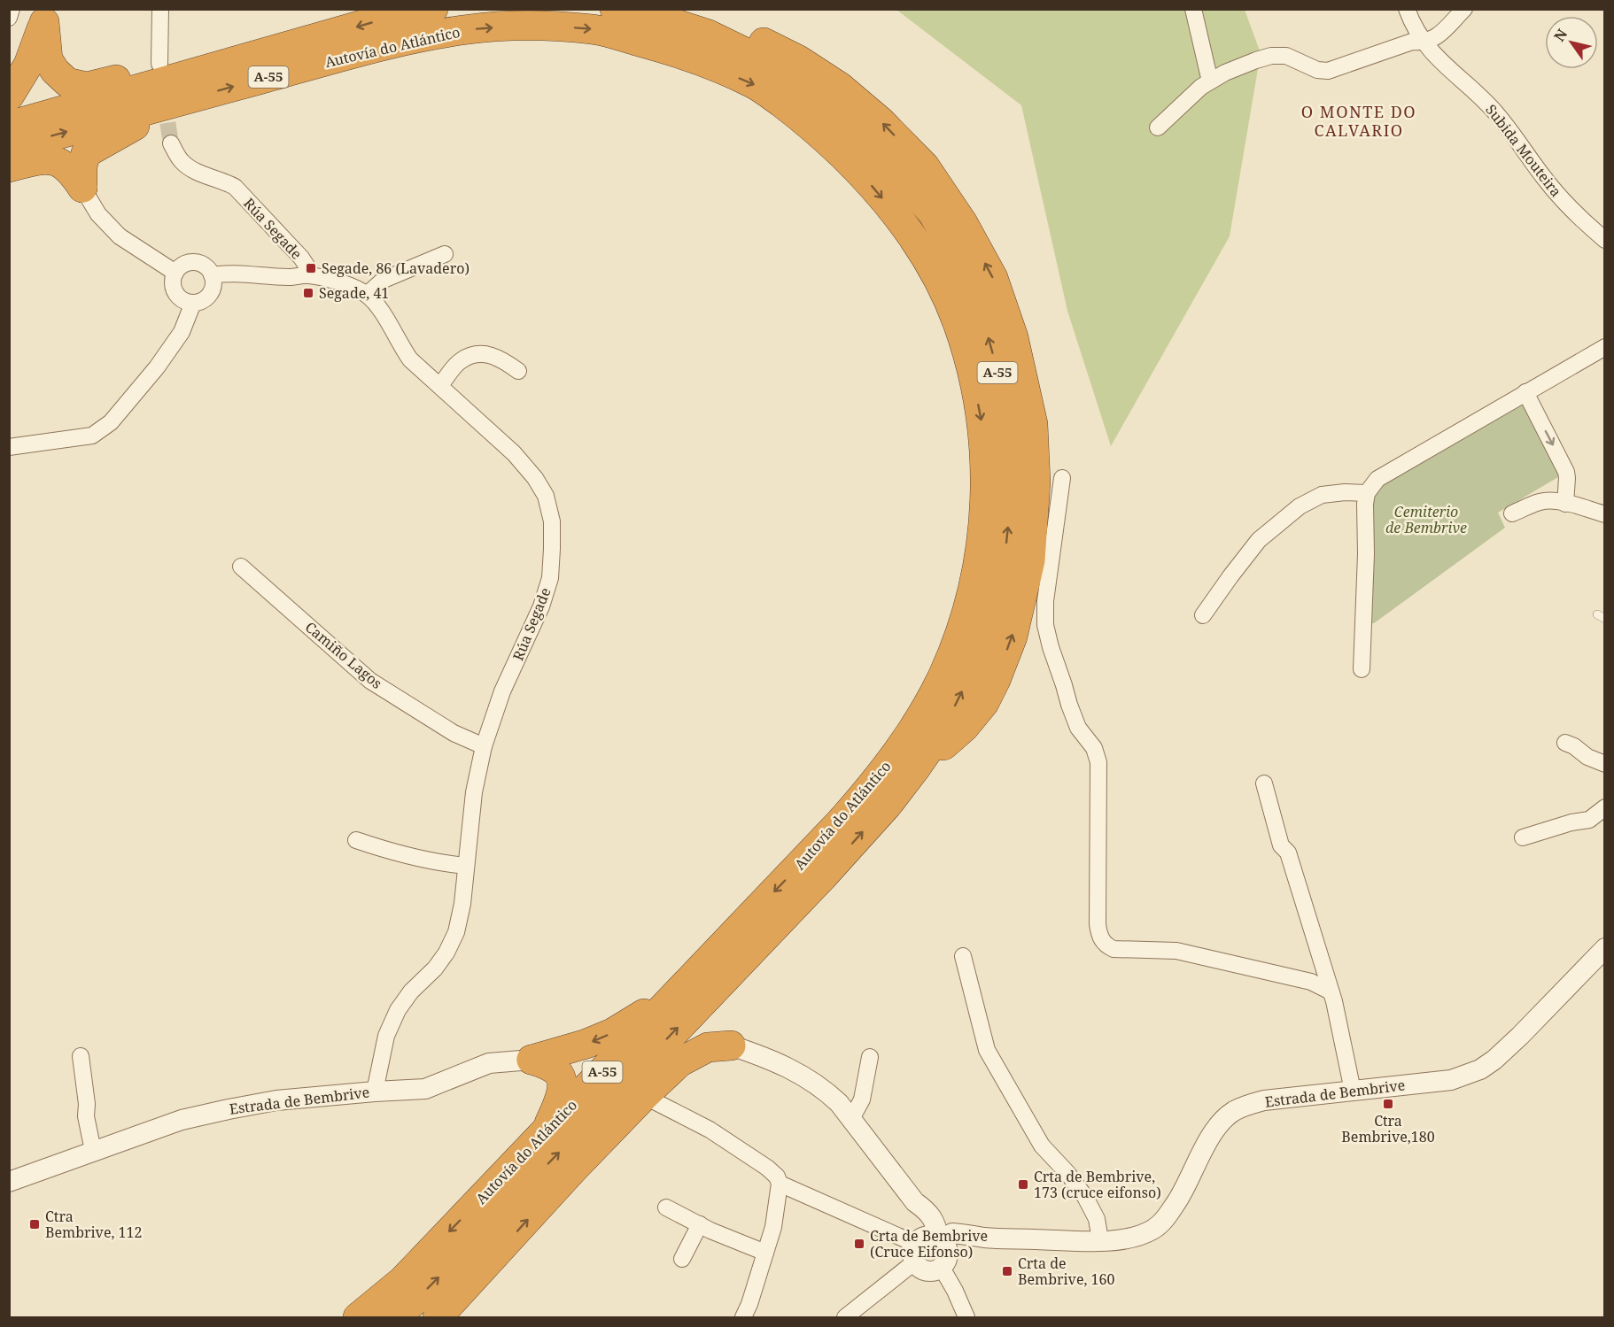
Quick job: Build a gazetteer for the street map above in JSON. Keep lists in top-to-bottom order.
{
  "streets": {
    "highway": ["Autovía do Atlántico", "A-55"],
    "street": [
      "Subida Mouteira",
      "Rúa Segade",
      "Camiño Lagos",
      "Estrada de Bembrive"
    ]
  },
  "crossings": [
    ["Rúa Segade", "Camiño Lagos"],
    ["Rúa Segade", "Estrada de Bembrive"]
  ],
  "districts": ["O MONTE DO CALVARIO"],
  "parks": ["Cemiterio de Bembrive"],
  "places": {
    "transit": [
      "Segade, 86 (Lavadero)",
      "Segade, 41",
      "Ctra Bembrive,180",
      "Crta de Bembrive, 173 (cruce eifonso)",
      "Ctra Bembrive, 112",
      "Crta de Bembrive (Cruce Eifonso)",
      "Crta de Bembrive, 160"
    ]
  },
  "north": "top left"
}
